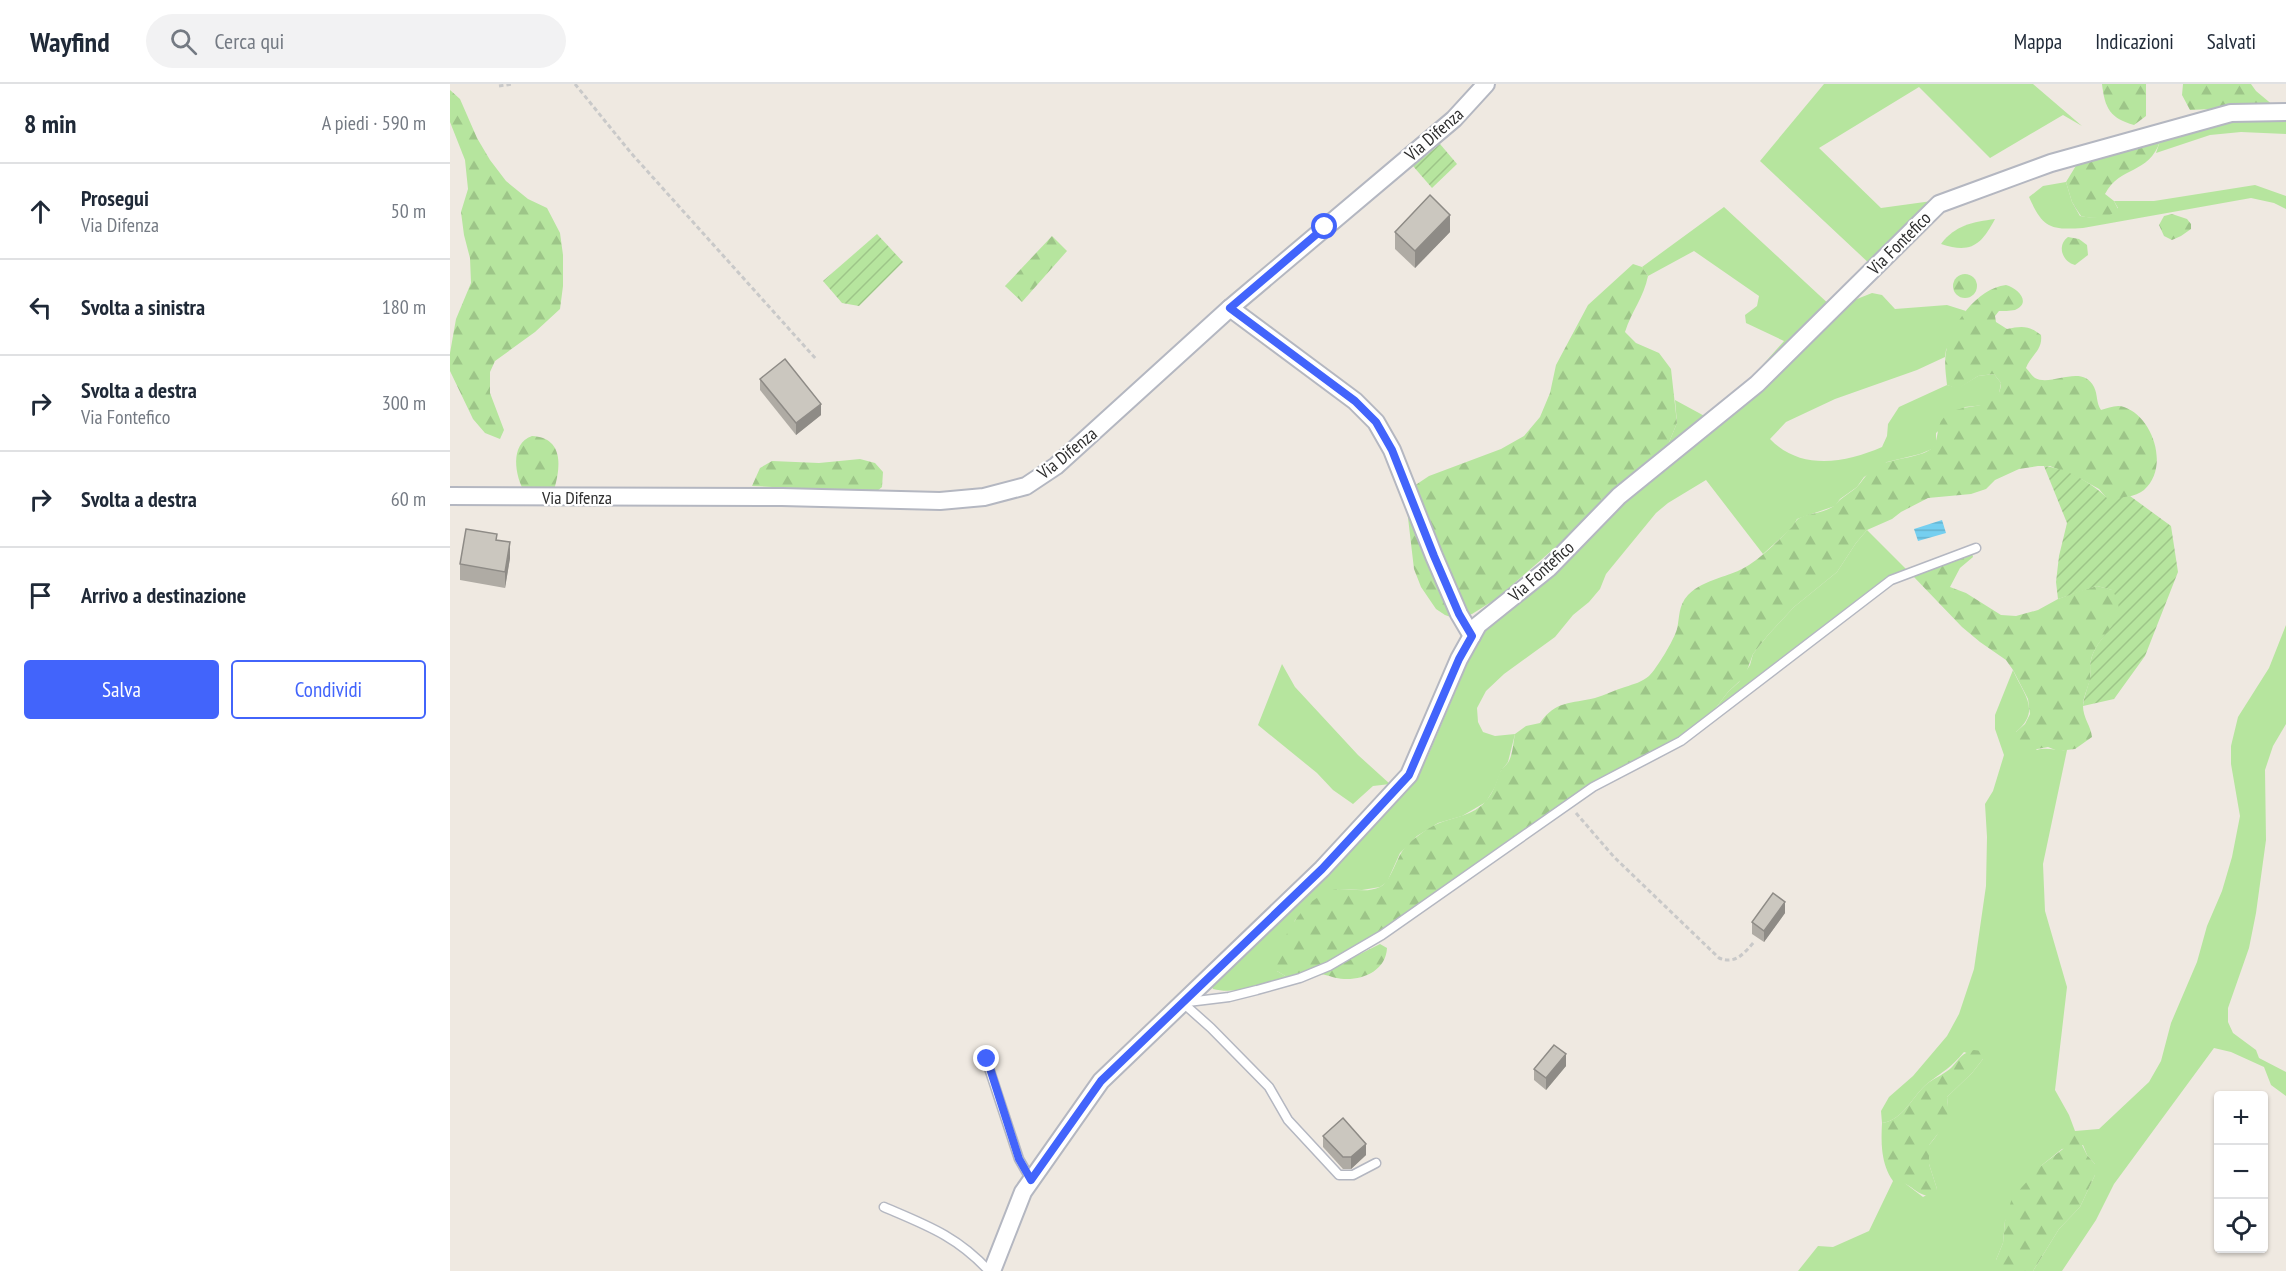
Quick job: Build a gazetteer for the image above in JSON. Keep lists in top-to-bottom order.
{
  "streets": {
    "street": ["Via Difenza", "Via Fontefico"]
  },
  "page": {
    "header": "Wayfind",
    "search": "Cerca qui",
    "nav": ["Mappa", "Indicazioni", "Salvati"],
    "heading": ["8 min", "A piedi · 590 m"],
    "list": [
      ["Prosegui", "Via Difenza", "50 m"],
      ["Svolta a sinistra", "180 m"],
      ["Svolta a destra", "Via Fontefico", "300 m"],
      ["Svolta a destra", "60 m"],
      "Arrivo a destinazione"
    ],
    "buttons": ["Salva", "Condividi"],
    "map_buttons": ["+", "−"]
  }
}
